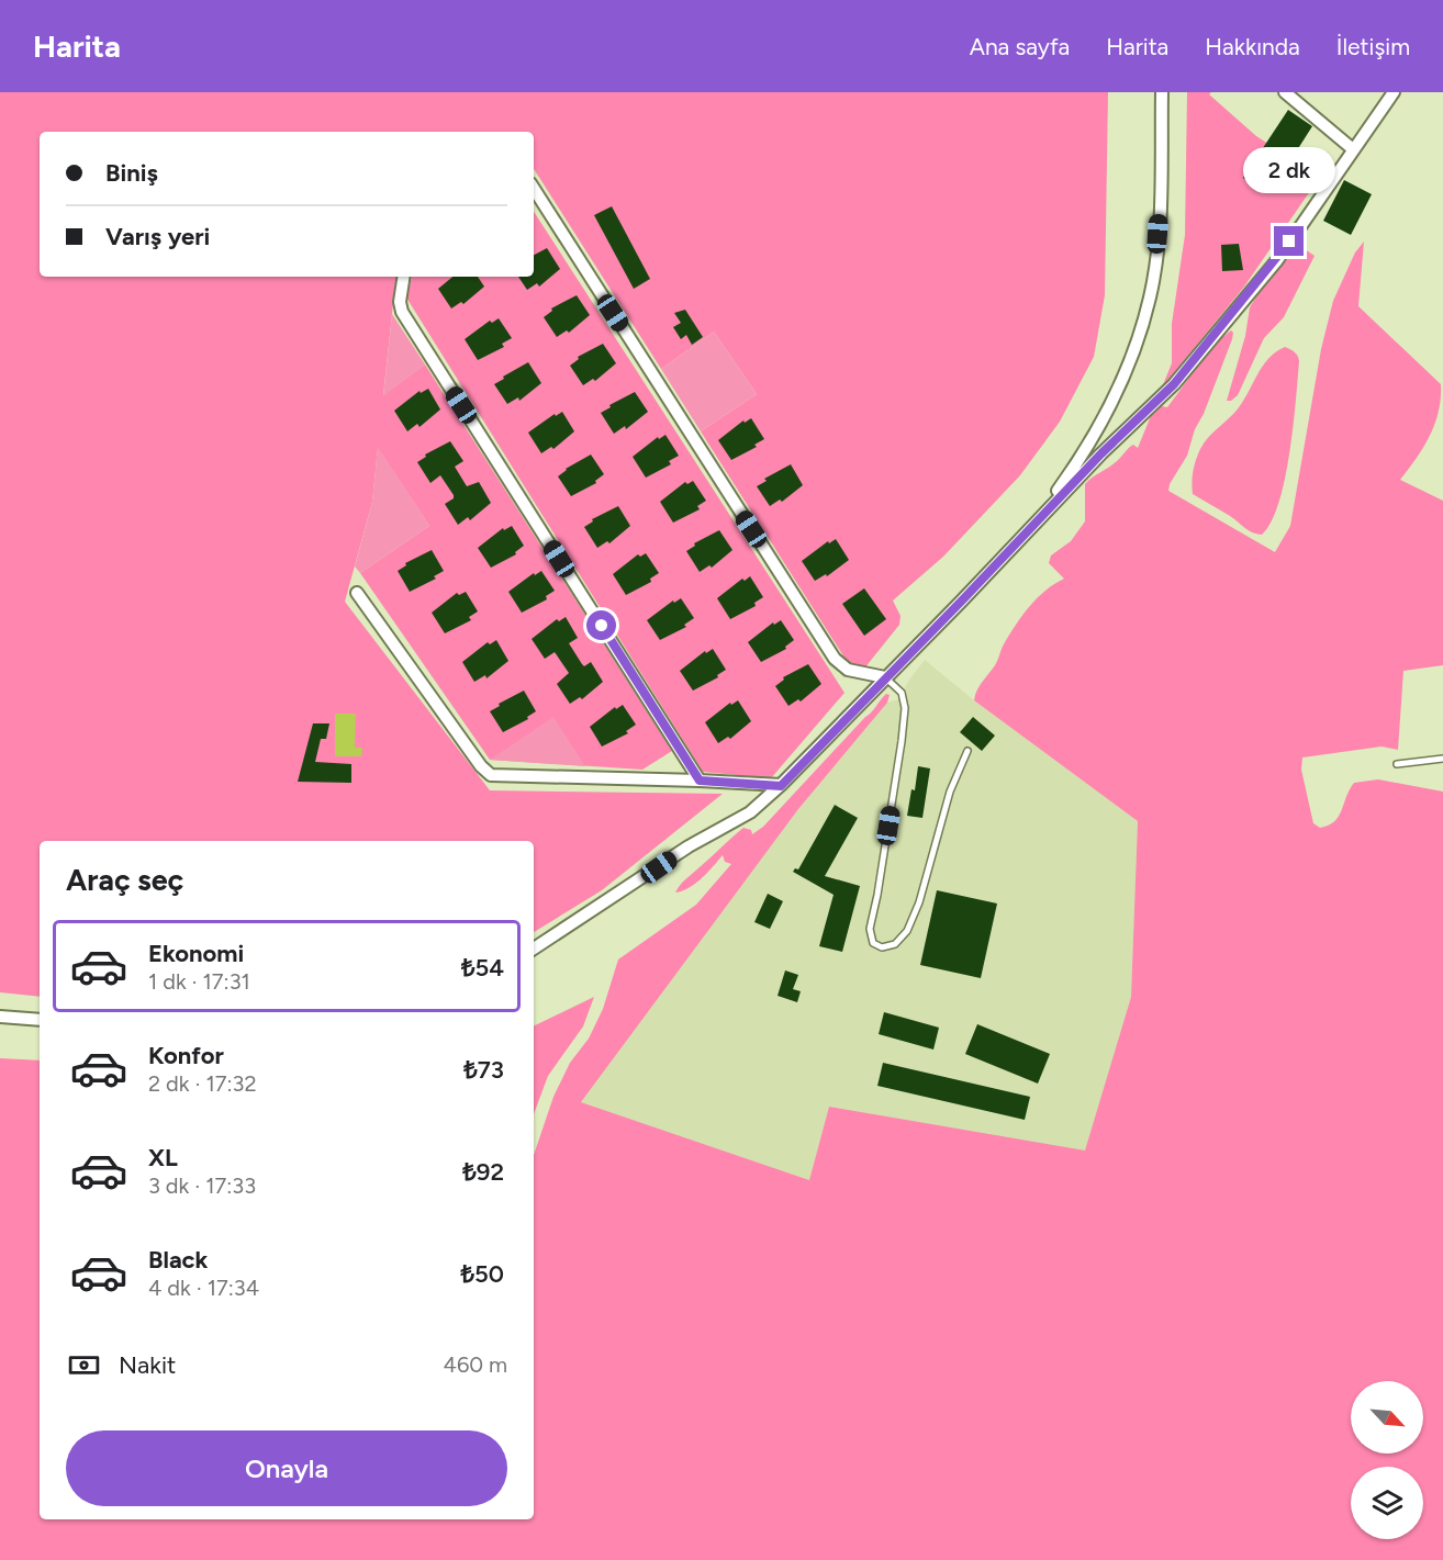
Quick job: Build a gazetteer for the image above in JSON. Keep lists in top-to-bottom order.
{
  "north": "bottom right",
  "page": {
    "header": "Harita",
    "nav": [
      "Ana sayfa",
      "Harita",
      "Hakkında",
      "İletişim"
    ],
    "banner": ["Biniş", "Varış yeri"],
    "bubble": "2 dk",
    "heading": "Araç seç",
    "list": [
      {
        "name": "Ekonomi",
        "note": "1 dk · 17:31",
        "value": "₺54"
      },
      {
        "name": "Konfor",
        "note": "2 dk · 17:32",
        "value": "₺73"
      },
      {
        "name": "XL",
        "note": "3 dk · 17:33",
        "value": "₺92"
      },
      {
        "name": "Black",
        "note": "4 dk · 17:34",
        "value": "₺50"
      }
    ],
    "pay": ["Nakit", "460 m"],
    "buttons": "Onayla"
  }
}
